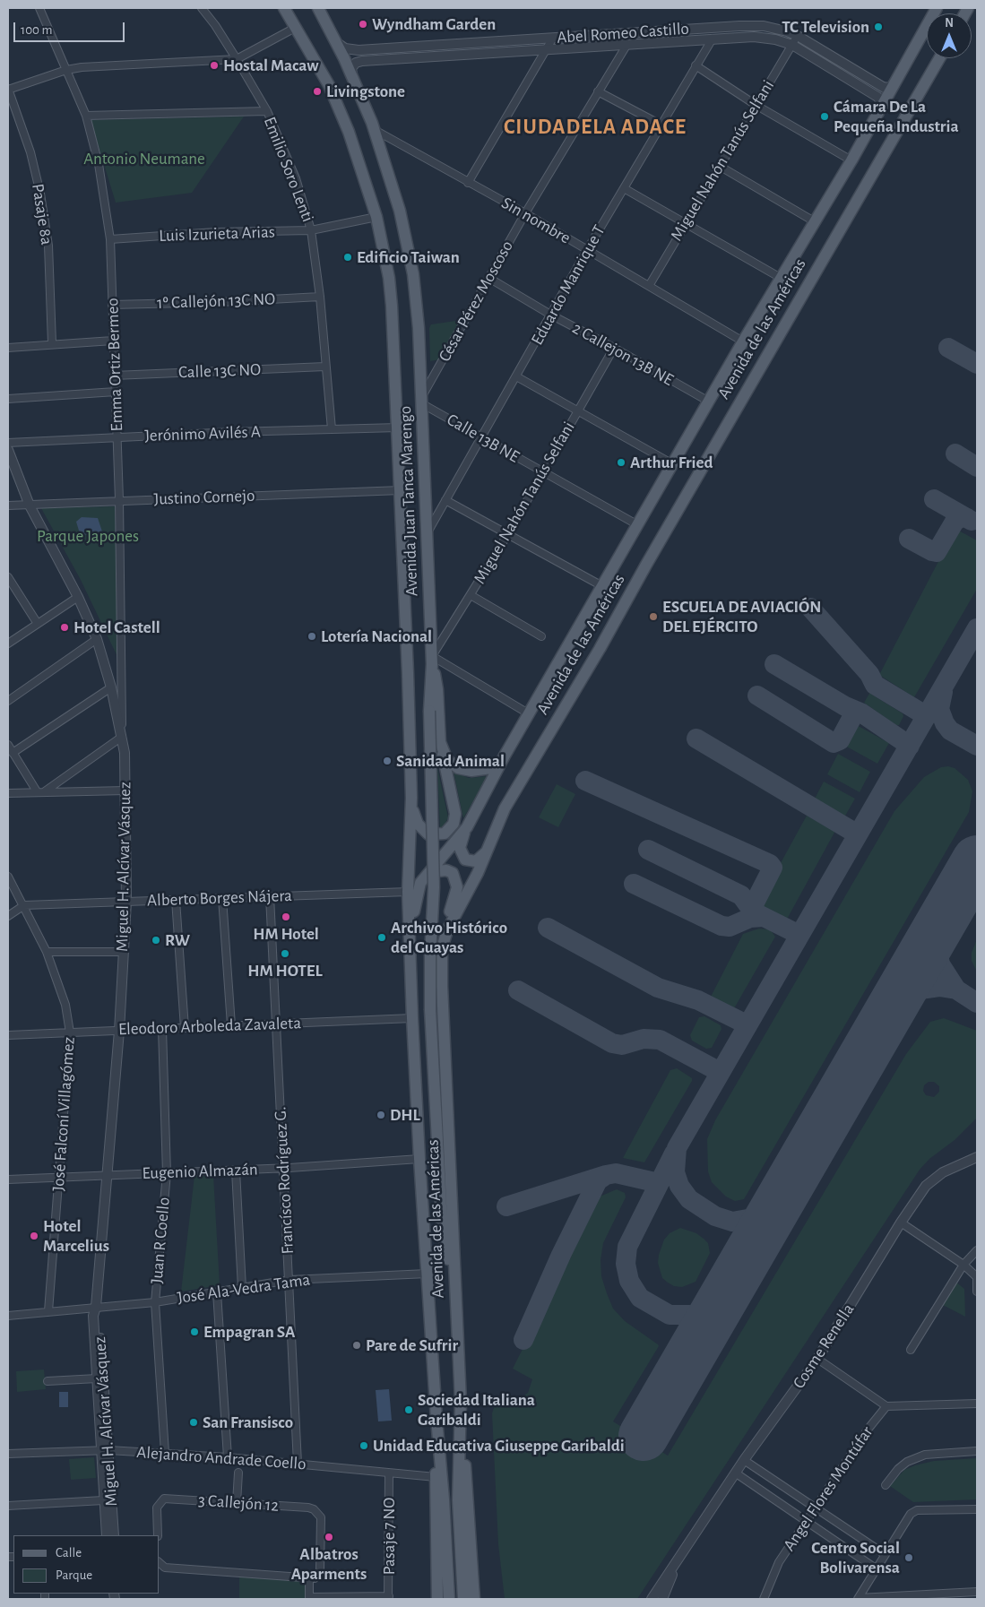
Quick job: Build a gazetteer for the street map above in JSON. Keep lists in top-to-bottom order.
{
  "streets": {
    "main road": ["Avenida de las Américas", "Avenida Juan Tanca Marengo"],
    "street": [
      "Abel Romeo Castillo",
      "Miguel Nahón Tanús Selfani",
      "Emilio Soro Lenti",
      "Pasaje 8a",
      "Sin nombre",
      "Luis Izurieta Arias",
      "Eduardo Manrique T",
      "1º Callejón 13C NO",
      "César Pérez Moscoso",
      "2 Callejon 13B NE",
      "Emma Ortiz Bermeo",
      "Calle 13C NO",
      "Jerónimo Avilés A",
      "Calle 13B NE",
      "Justino Cornejo",
      "Miguel H. Alcívar Vásquez",
      "Alberto Borges Nájera",
      "Eleodoro Arboleda Zavaleta",
      "José Falconí Villagómez",
      "Eugenio Almazán",
      "Francísco Rodríguez G.",
      "Juan R Coello",
      "José Ala-Vedra Tama",
      "Cosme Renella",
      "Alejandro Andrade Coello",
      "Angel Flores Montúfar",
      "3 Callejón 12",
      "Pasaje 7 NO"
    ]
  },
  "crossings": [
    ["Abel Romeo Castillo", "Miguel Nahón Tanús Selfani"],
    ["Abel Romeo Castillo", "Eduardo Manrique T"],
    ["Abel Romeo Castillo", "César Pérez Moscoso"],
    ["Abel Romeo Castillo", "Avenida de las Américas"],
    ["Abel Romeo Castillo", "Avenida Juan Tanca Marengo"],
    ["Miguel Nahón Tanús Selfani", "Sin nombre"],
    ["Miguel Nahón Tanús Selfani", "2 Callejon 13B NE"],
    ["Miguel Nahón Tanús Selfani", "Calle 13B NE"],
    ["Miguel Nahón Tanús Selfani", "Avenida Juan Tanca Marengo"],
    ["Emilio Soro Lenti", "Luis Izurieta Arias"],
    ["Emilio Soro Lenti", "1º Callejón 13C NO"],
    ["Emilio Soro Lenti", "Calle 13C NO"],
    ["Emilio Soro Lenti", "Jerónimo Avilés A"],
    ["Sin nombre", "Eduardo Manrique T"],
    ["Sin nombre", "César Pérez Moscoso"],
    ["Sin nombre", "Avenida de las Américas"],
    ["Sin nombre", "Avenida Juan Tanca Marengo"],
    ["Luis Izurieta Arias", "Emma Ortiz Bermeo"],
    ["Luis Izurieta Arias", "Avenida Juan Tanca Marengo"],
    ["Eduardo Manrique T", "2 Callejon 13B NE"],
    ["Eduardo Manrique T", "Calle 13B NE"],
    ["Eduardo Manrique T", "Avenida Juan Tanca Marengo"],
    ["1º Callejón 13C NO", "Emma Ortiz Bermeo"],
    ["César Pérez Moscoso", "2 Callejon 13B NE"],
    ["César Pérez Moscoso", "Calle 13B NE"],
    ["César Pérez Moscoso", "Avenida Juan Tanca Marengo"],
    ["Avenida de las Américas", "2 Callejon 13B NE"],
    ["Avenida de las Américas", "Calle 13B NE"],
    ["Avenida de las Américas", "Avenida Juan Tanca Marengo"],
    ["Avenida de las Américas", "Alberto Borges Nájera"],
    ["Avenida de las Américas", "Eleodoro Arboleda Zavaleta"],
    ["Avenida de las Américas", "Eugenio Almazán"],
    ["Avenida de las Américas", "José Ala-Vedra Tama"],
    ["Emma Ortiz Bermeo", "Calle 13C NO"],
    ["Emma Ortiz Bermeo", "Jerónimo Avilés A"],
    ["Emma Ortiz Bermeo", "Justino Cornejo"],
    ["Emma Ortiz Bermeo", "Miguel H. Alcívar Vásquez"],
    ["Jerónimo Avilés A", "Avenida Juan Tanca Marengo"],
    ["Calle 13B NE", "Avenida Juan Tanca Marengo"],
    ["Justino Cornejo", "Avenida Juan Tanca Marengo"],
    ["Justino Cornejo", "Miguel H. Alcívar Vásquez"],
    ["Avenida Juan Tanca Marengo", "Alberto Borges Nájera"],
    ["Miguel H. Alcívar Vásquez", "Alberto Borges Nájera"],
    ["Miguel H. Alcívar Vásquez", "Eleodoro Arboleda Zavaleta"],
    ["Miguel H. Alcívar Vásquez", "Eugenio Almazán"],
    ["Miguel H. Alcívar Vásquez", "José Ala-Vedra Tama"],
    ["Miguel H. Alcívar Vásquez", "Alejandro Andrade Coello"],
    ["Alberto Borges Nájera", "José Falconí Villagómez"],
    ["Alberto Borges Nájera", "Francísco Rodríguez G."],
    ["Eleodoro Arboleda Zavaleta", "José Falconí Villagómez"],
    ["Eleodoro Arboleda Zavaleta", "Francísco Rodríguez G."],
    ["Eleodoro Arboleda Zavaleta", "Juan R Coello"],
    ["José Falconí Villagómez", "Eugenio Almazán"],
    ["José Falconí Villagómez", "José Ala-Vedra Tama"],
    ["Eugenio Almazán", "Francísco Rodríguez G."],
    ["Eugenio Almazán", "Juan R Coello"],
    ["Francísco Rodríguez G.", "José Ala-Vedra Tama"],
    ["Francísco Rodríguez G.", "Alejandro Andrade Coello"],
    ["Juan R Coello", "José Ala-Vedra Tama"],
    ["Juan R Coello", "Alejandro Andrade Coello"],
    ["Alejandro Andrade Coello", "Pasaje 7 NO"]
  ],
  "districts": ["CIUDADELA ADACE"],
  "parks": ["Antonio Neumane", "Parque Japones"],
  "places": [
    "Wyndham Garden",
    "TC Television",
    "Hostal Macaw",
    "Livingstone",
    "Cámara De La Pequeña Industria",
    "Edificio Taiwan",
    "Arthur Fried",
    "ESCUELA DE AVIACIÓN DEL EJÉRCITO",
    "Hotel Castell",
    "Lotería Nacional",
    "Sanidad Animal",
    "HM Hotel",
    "Archivo Histórico del Guayas",
    "RW",
    "HM HOTEL",
    "DHL",
    "Hotel Marcelius",
    "Empagran SA",
    "Pare de Sufrir",
    "Sociedad Italiana Garibaldi",
    "San Fransisco",
    "Unidad Educativa Giuseppe Garibaldi",
    "Albatros Aparments",
    "Centro Social Bolivarensa"
  ],
  "legend": ["Calle", "Parque"],
  "scale_bar": "100 m",
  "north": "top"
}
